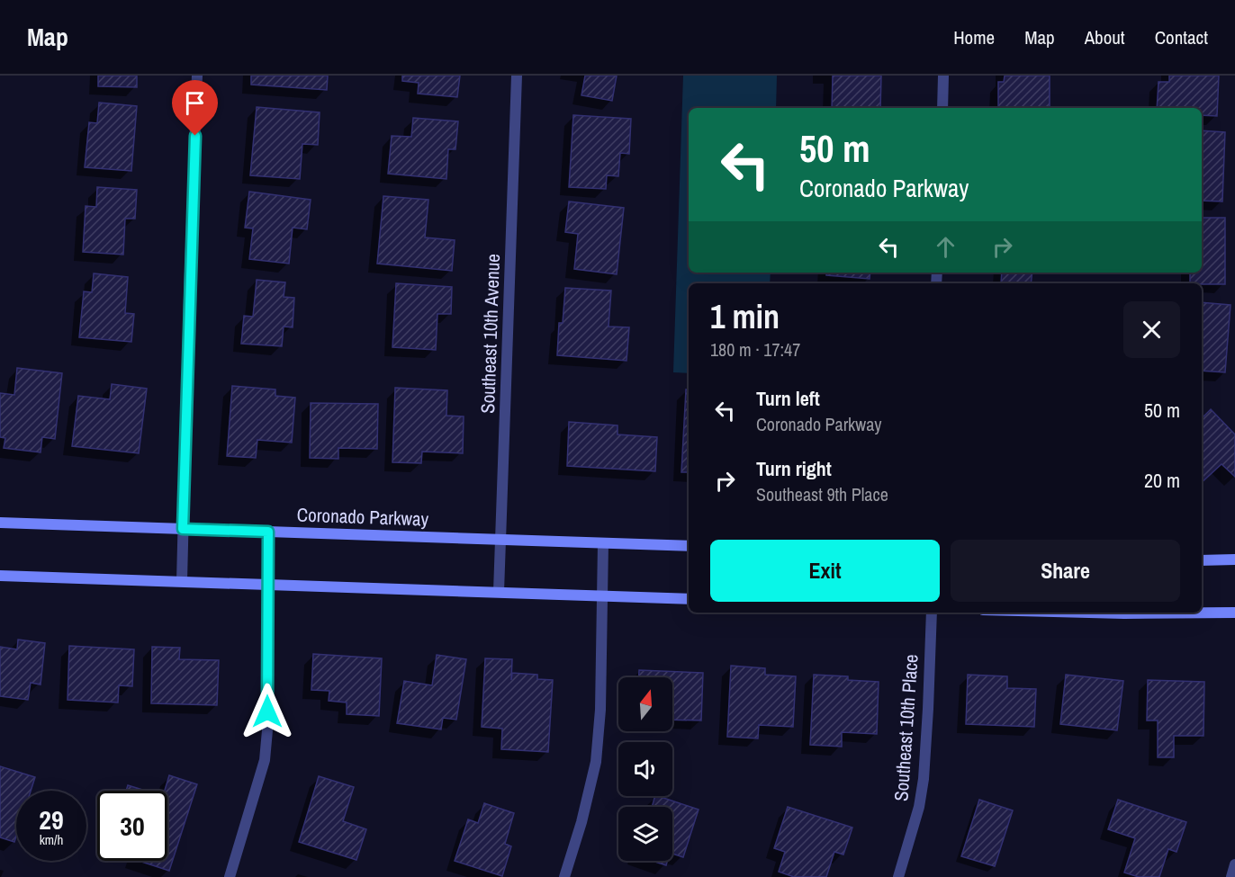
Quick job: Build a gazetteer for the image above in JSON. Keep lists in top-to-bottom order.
{
  "streets": {
    "street": ["Southeast 10th Avenue", "Coronado Parkway", "Southeast 10th Place"]
  },
  "crossings": [
    ["Southeast 10th Avenue", "Coronado Parkway"]
  ],
  "north": "top",
  "page": {
    "header": "Map",
    "nav": [
      "Home",
      "Map",
      "About",
      "Contact"
    ],
    "turn": ["50 m", "Coronado Parkway"],
    "heading": ["1 min", "180 m · 17:47"],
    "list": [
      {
        "name": "Turn left",
        "note": "Coronado Parkway",
        "value": "50 m"
      },
      {
        "name": "Turn right",
        "note": "Southeast 9th Place",
        "value": "20 m"
      }
    ],
    "buttons": ["Exit", "Share"],
    "speed": "29 km/h",
    "limit": "30"
  }
}
